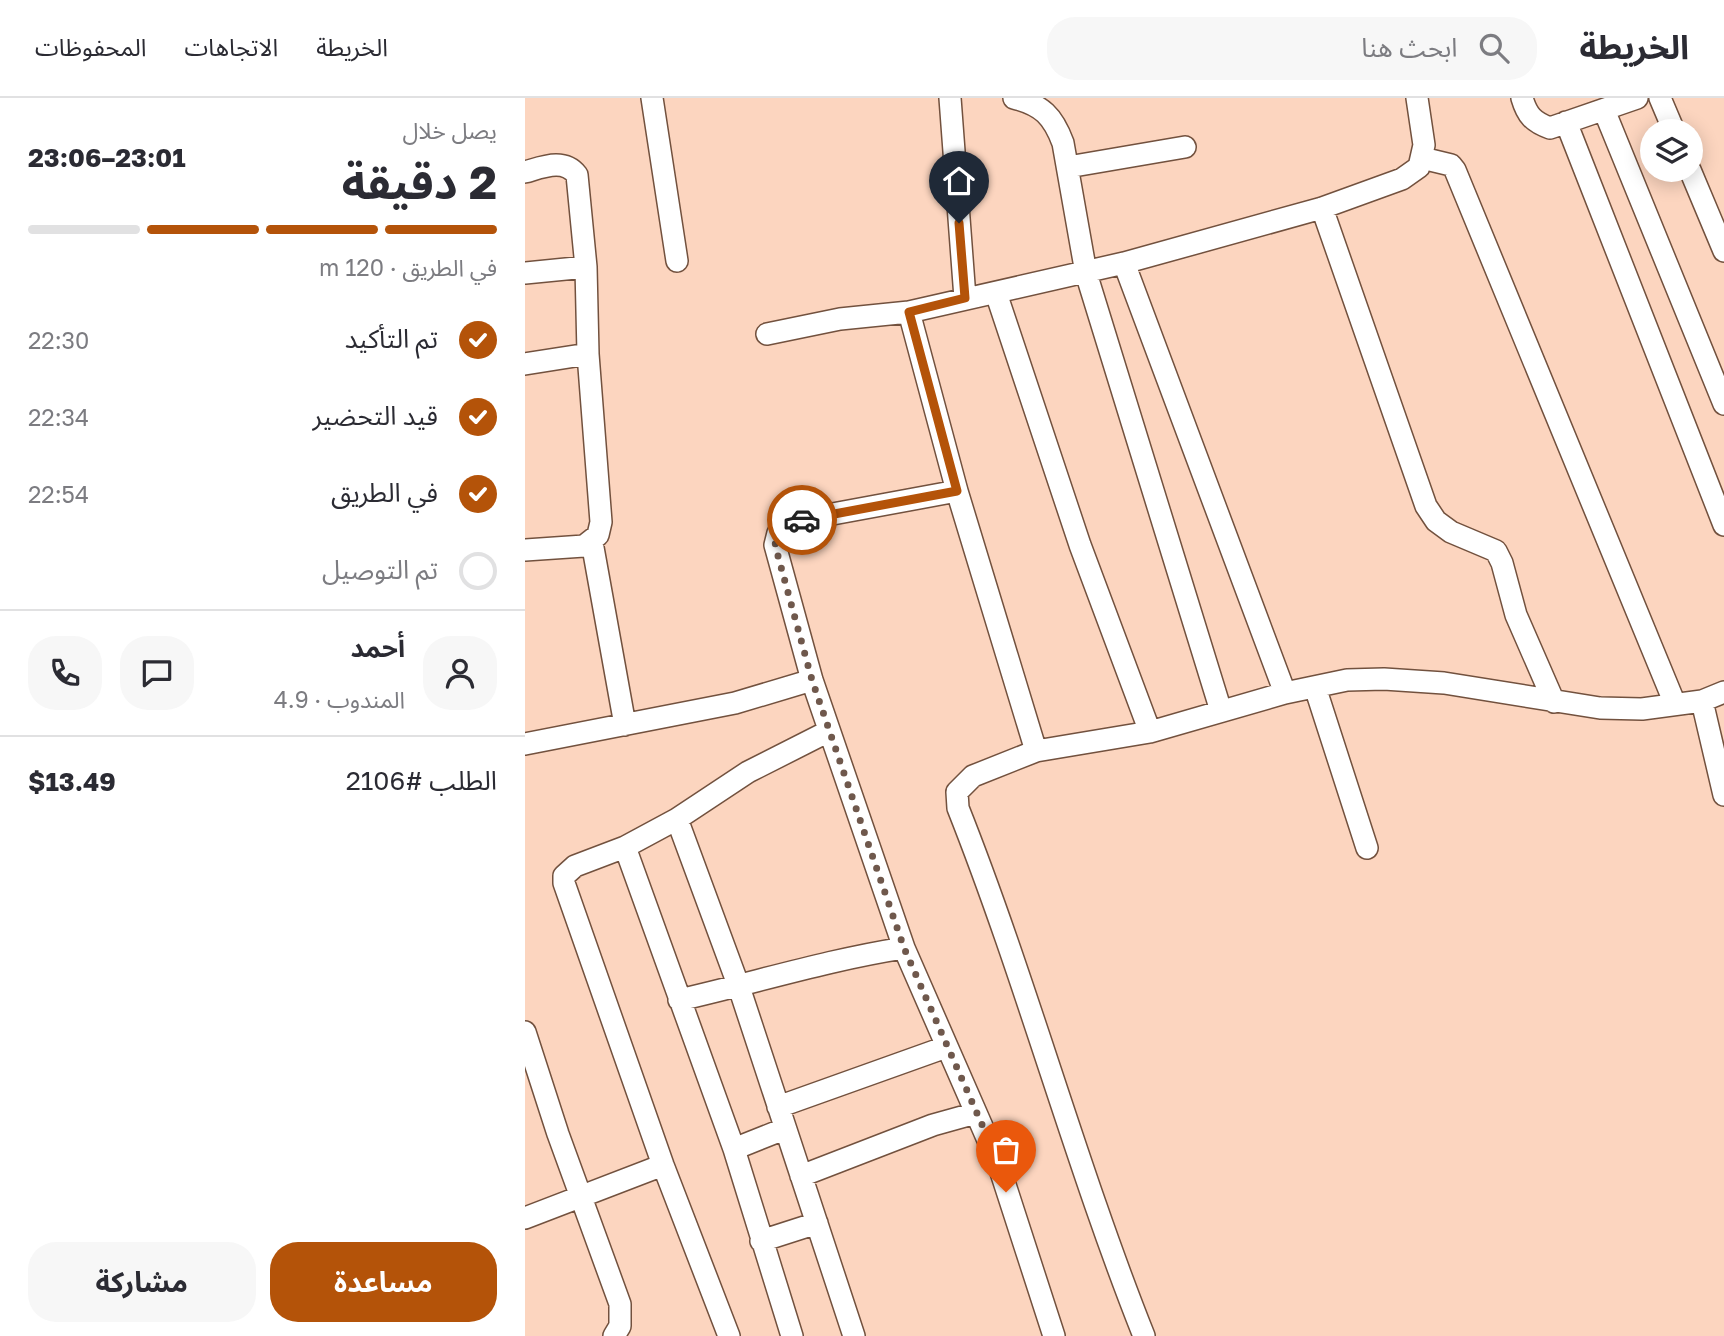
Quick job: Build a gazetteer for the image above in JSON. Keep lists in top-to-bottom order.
{
  "page": {
    "header": "الخريطة",
    "search": "ابحث هنا",
    "nav": ["الخريطة", "الاتجاهات", "المحفوظات"],
    "heading": ["2 دقيقة", "يصل خلال", "23:01–23:06"],
    "panel": [
      "أحمد",
      "المندوب · 4.9",
      "الطلب #2106",
      "$13.49"
    ],
    "bar": "في الطريق · 120 m",
    "list": [
      ["تم التأكيد", "22:30"],
      ["قيد التحضير", "22:34"],
      ["في الطريق", "22:54"],
      "تم التوصيل"
    ],
    "buttons": ["مساعدة", "مشاركة"]
  }
}
